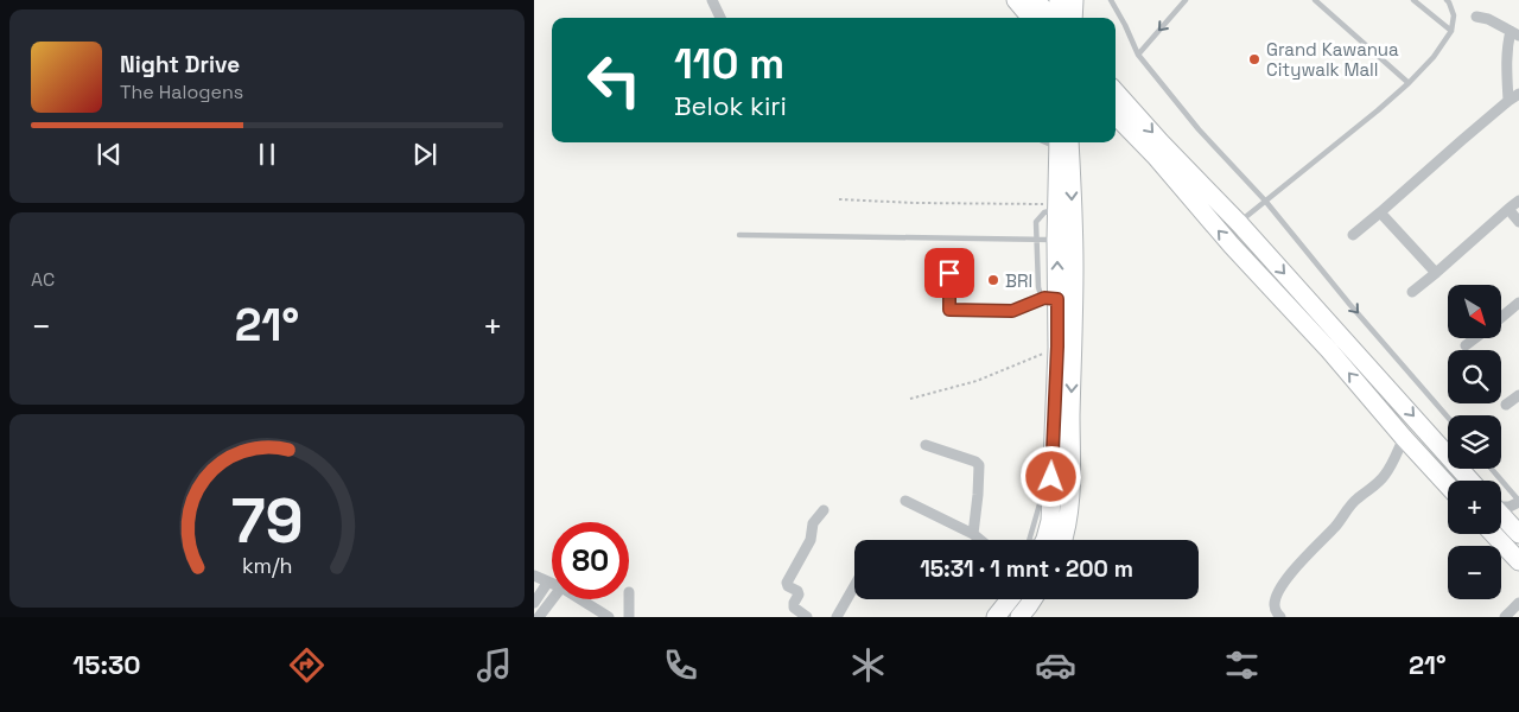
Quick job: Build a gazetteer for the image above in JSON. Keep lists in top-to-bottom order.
{
  "places": ["Grand Kawanua Citywalk Mall", "BRI"],
  "north": "bottom right",
  "page": {
    "turn": ["110 m", "Belok kiri"],
    "song": ["Night Drive", "The Halogens"],
    "tile": "AC",
    "map_buttons": ["+", "−"],
    "heat": ["−", "21°", "+"],
    "limit": "80",
    "trip": "15:31 · 1 mnt · 200 m",
    "tabs": ["15:30", "21°"],
    "gauge": ["79", "km/h"]
  }
}
